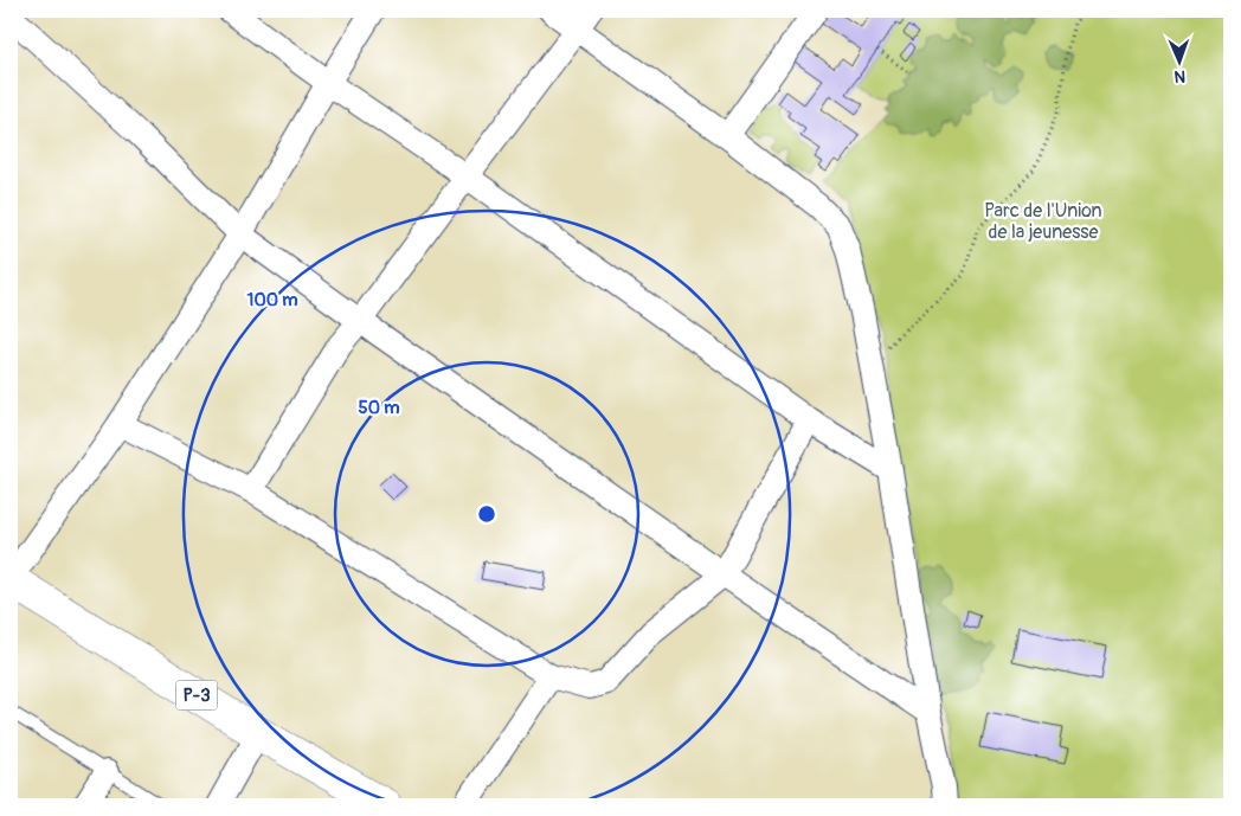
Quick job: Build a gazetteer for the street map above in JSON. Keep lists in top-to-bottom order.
{
  "streets": {
    "highway": ["P-3"]
  },
  "parks": ["Parc de l'Union de la jeunesse"],
  "north": "bottom",
  "rings": ["100 m", "50 m"]
}
